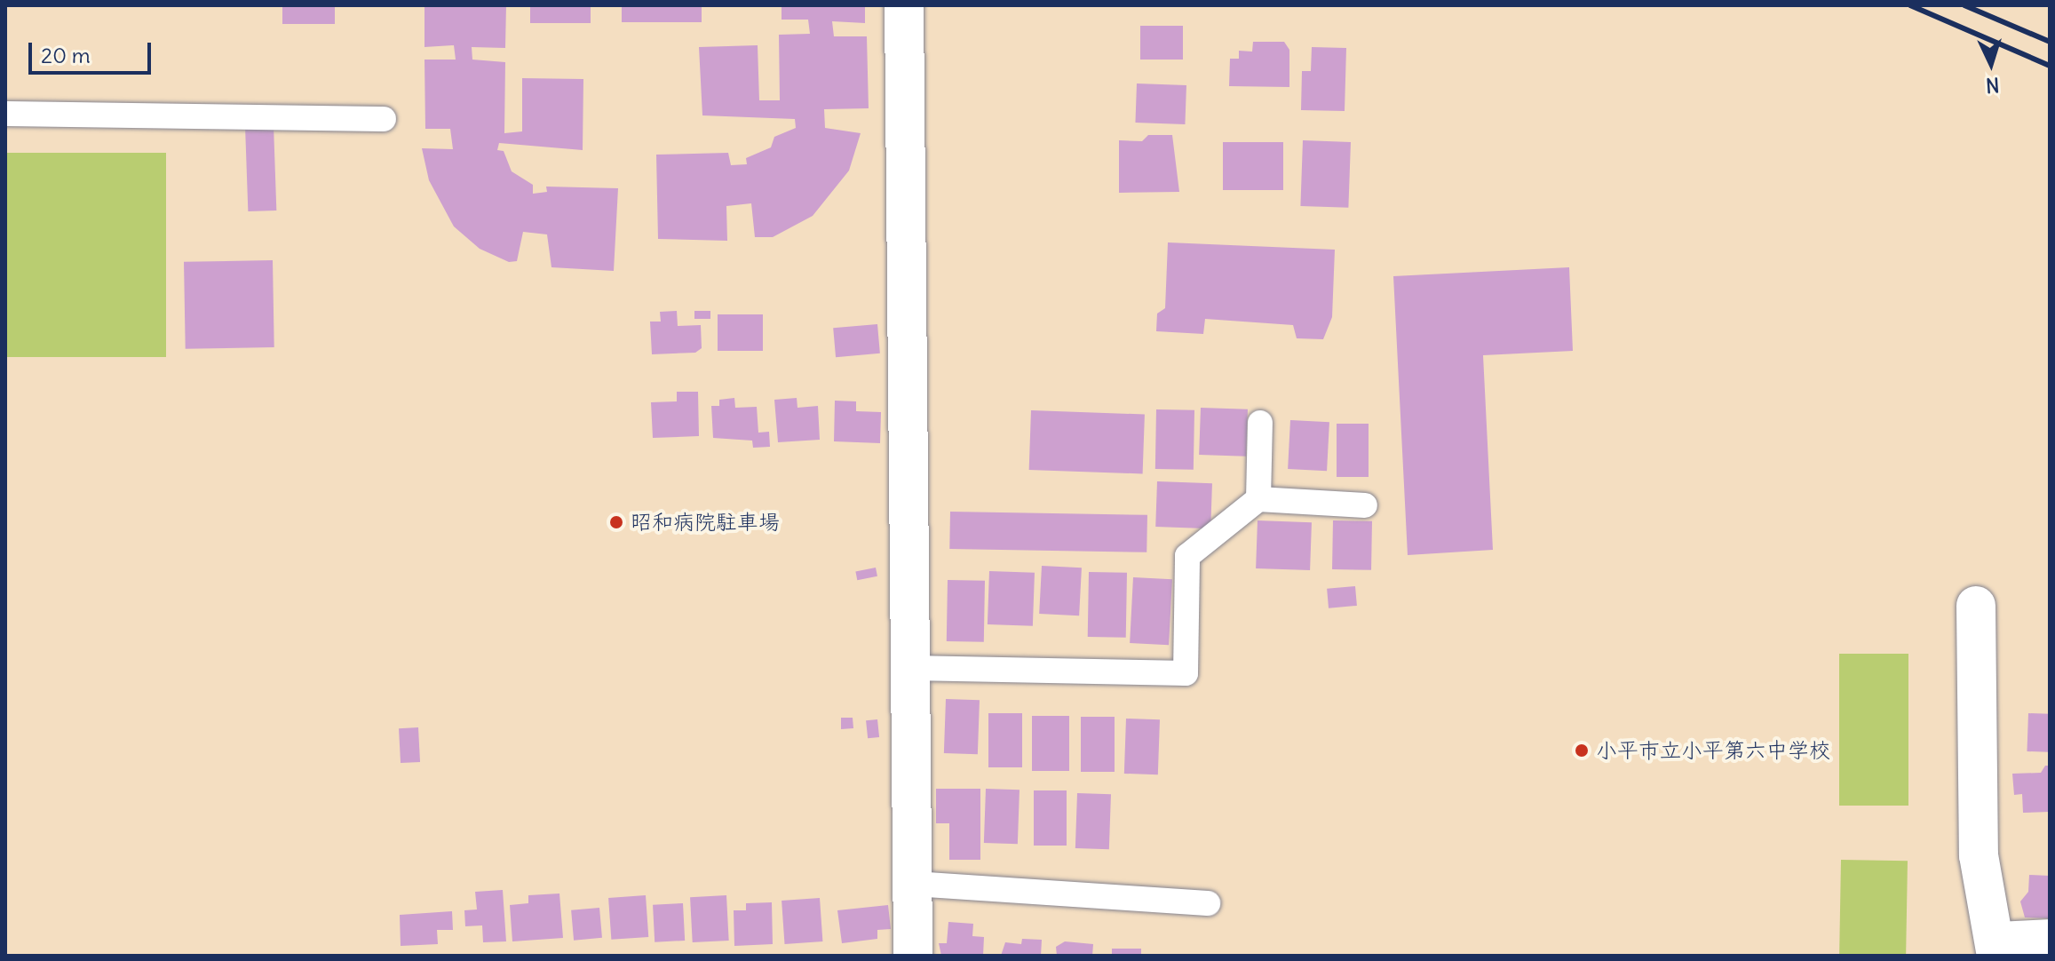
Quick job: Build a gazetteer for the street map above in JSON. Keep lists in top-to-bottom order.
{
  "places": ["昭和病院駐車場", "小平市立小平第六中学校"],
  "scale_bar": "20 m",
  "north": "bottom"
}
